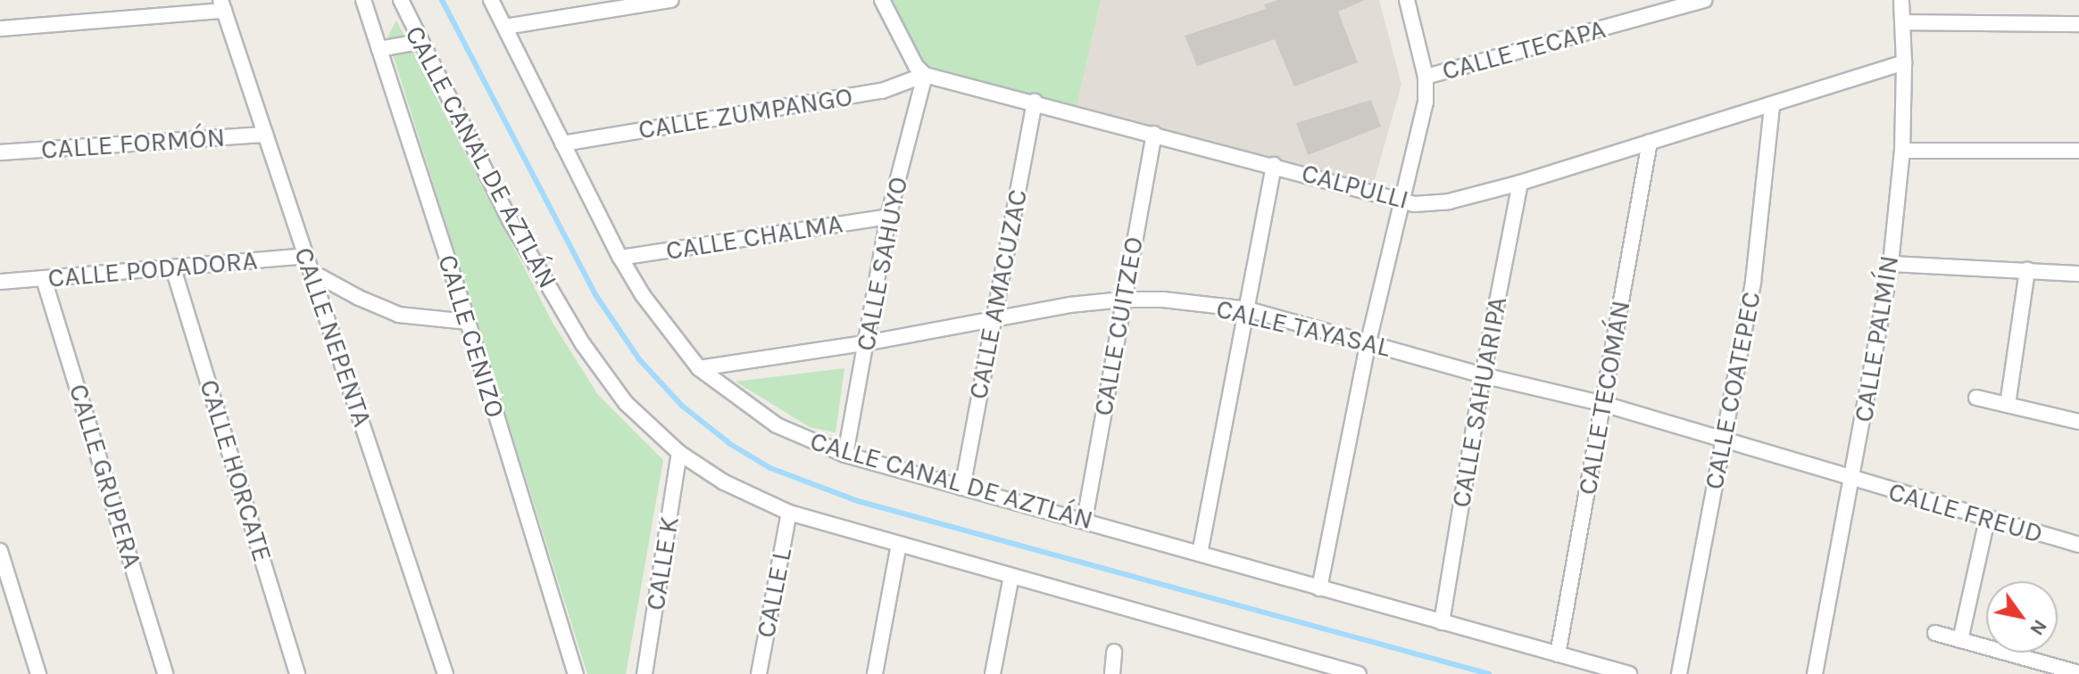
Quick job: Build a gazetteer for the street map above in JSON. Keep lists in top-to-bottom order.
{
  "streets": {
    "street": [
      "CALLE TECAPA",
      "CALLE ZUMPANGO",
      "CALLE FORMÓN",
      "CALLE CANAL DE AZTLÁN",
      "CALPULLI",
      "CALLE CHALMA",
      "CALLE SAHUYO",
      "CALLE PODADORA",
      "CALLE AMACUZAC",
      "CALLE CUITZEO",
      "CALLE TAYASAL",
      "CALLE CENIZO",
      "CALLE NEPENTA",
      "CALLE PALMÍN",
      "CALLE COATEPEC",
      "CALLE TECOMÁN",
      "CALLE SAHUARIPA",
      "CALLE HORCATE",
      "CALLE GRUPERA",
      "CALLE FREUD",
      "CALLE K",
      "CALLE L"
    ]
  },
  "crossings": [
    ["CALLE ZUMPANGO", "CALLE CANAL DE AZTLÁN"],
    ["CALLE ZUMPANGO", "CALPULLI"],
    ["CALLE ZUMPANGO", "CALLE SAHUYO"],
    ["CALLE FORMÓN", "CALLE NEPENTA"],
    ["CALLE CANAL DE AZTLÁN", "CALLE CHALMA"],
    ["CALLE CANAL DE AZTLÁN", "CALLE SAHUYO"],
    ["CALLE CANAL DE AZTLÁN", "CALLE AMACUZAC"],
    ["CALLE CANAL DE AZTLÁN", "CALLE CUITZEO"],
    ["CALLE CANAL DE AZTLÁN", "CALLE TAYASAL"],
    ["CALLE CANAL DE AZTLÁN", "CALLE TECOMÁN"],
    ["CALLE CANAL DE AZTLÁN", "CALLE SAHUARIPA"],
    ["CALLE CANAL DE AZTLÁN", "CALLE K"],
    ["CALLE CANAL DE AZTLÁN", "CALLE L"],
    ["CALPULLI", "CALLE SAHUYO"],
    ["CALPULLI", "CALLE AMACUZAC"],
    ["CALPULLI", "CALLE CUITZEO"],
    ["CALPULLI", "CALLE PALMÍN"],
    ["CALPULLI", "CALLE COATEPEC"],
    ["CALPULLI", "CALLE TECOMÁN"],
    ["CALPULLI", "CALLE SAHUARIPA"],
    ["CALLE CHALMA", "CALLE SAHUYO"],
    ["CALLE SAHUYO", "CALLE TAYASAL"],
    ["CALLE PODADORA", "CALLE NEPENTA"],
    ["CALLE PODADORA", "CALLE HORCATE"],
    ["CALLE PODADORA", "CALLE GRUPERA"],
    ["CALLE AMACUZAC", "CALLE TAYASAL"],
    ["CALLE CUITZEO", "CALLE TAYASAL"],
    ["CALLE TAYASAL", "CALLE PALMÍN"],
    ["CALLE TAYASAL", "CALLE COATEPEC"],
    ["CALLE TAYASAL", "CALLE TECOMÁN"],
    ["CALLE TAYASAL", "CALLE SAHUARIPA"],
    ["CALLE TAYASAL", "CALLE FREUD"],
    ["CALLE PALMÍN", "CALLE FREUD"]
  ],
  "north": "bottom right"
}
